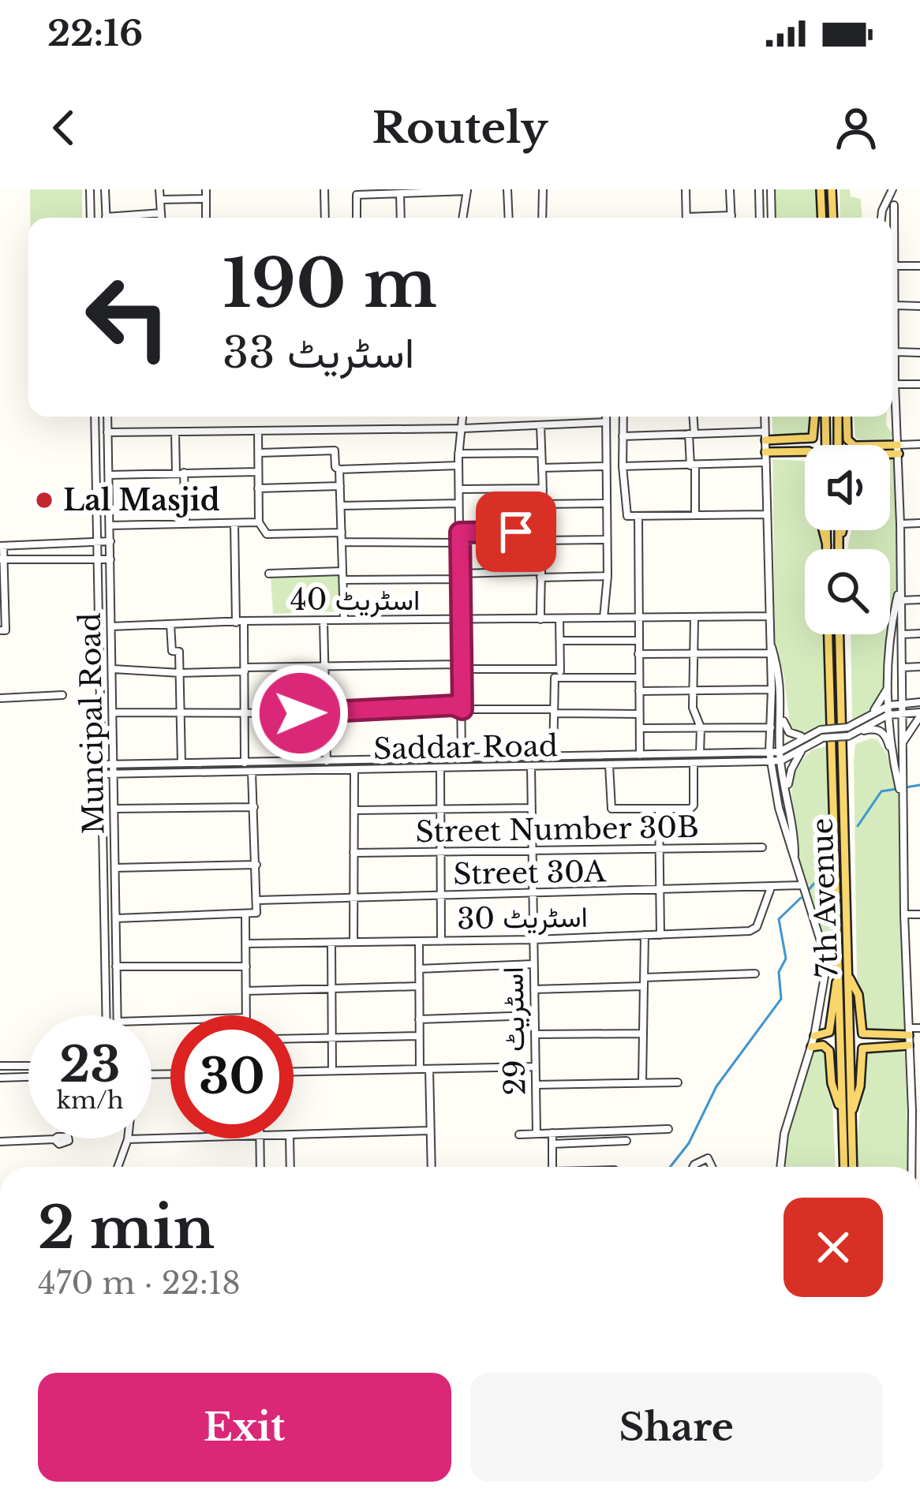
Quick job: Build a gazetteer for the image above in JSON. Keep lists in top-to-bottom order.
{
  "streets": {
    "main road": ["7th Avenue"],
    "street": [
      "اسٹریٹ 40",
      "Muncipal Road",
      "Saddar Road",
      "Street Number 30B",
      "Street 30A",
      "اسٹریٹ 30",
      "اسٹریٹ 29"
    ]
  },
  "crossings": [
    ["اسٹریٹ 40", "Muncipal Road"],
    ["Muncipal Road", "Saddar Road"],
    ["Saddar Road", "اسٹریٹ 29"],
    ["Street Number 30B", "اسٹریٹ 29"],
    ["Street 30A", "اسٹریٹ 30"],
    ["Street 30A", "اسٹریٹ 29"],
    ["اسٹریٹ 30", "اسٹریٹ 29"]
  ],
  "places": ["Lal Masjid"],
  "page": {
    "status": "22:16",
    "header": "Routely",
    "turn": ["190 m", "اسٹریٹ 33"],
    "speed": "23 km/h",
    "limit": "30",
    "heading": ["2 min", "470 m · 22:18"],
    "buttons": ["Exit", "Share"]
  }
}
